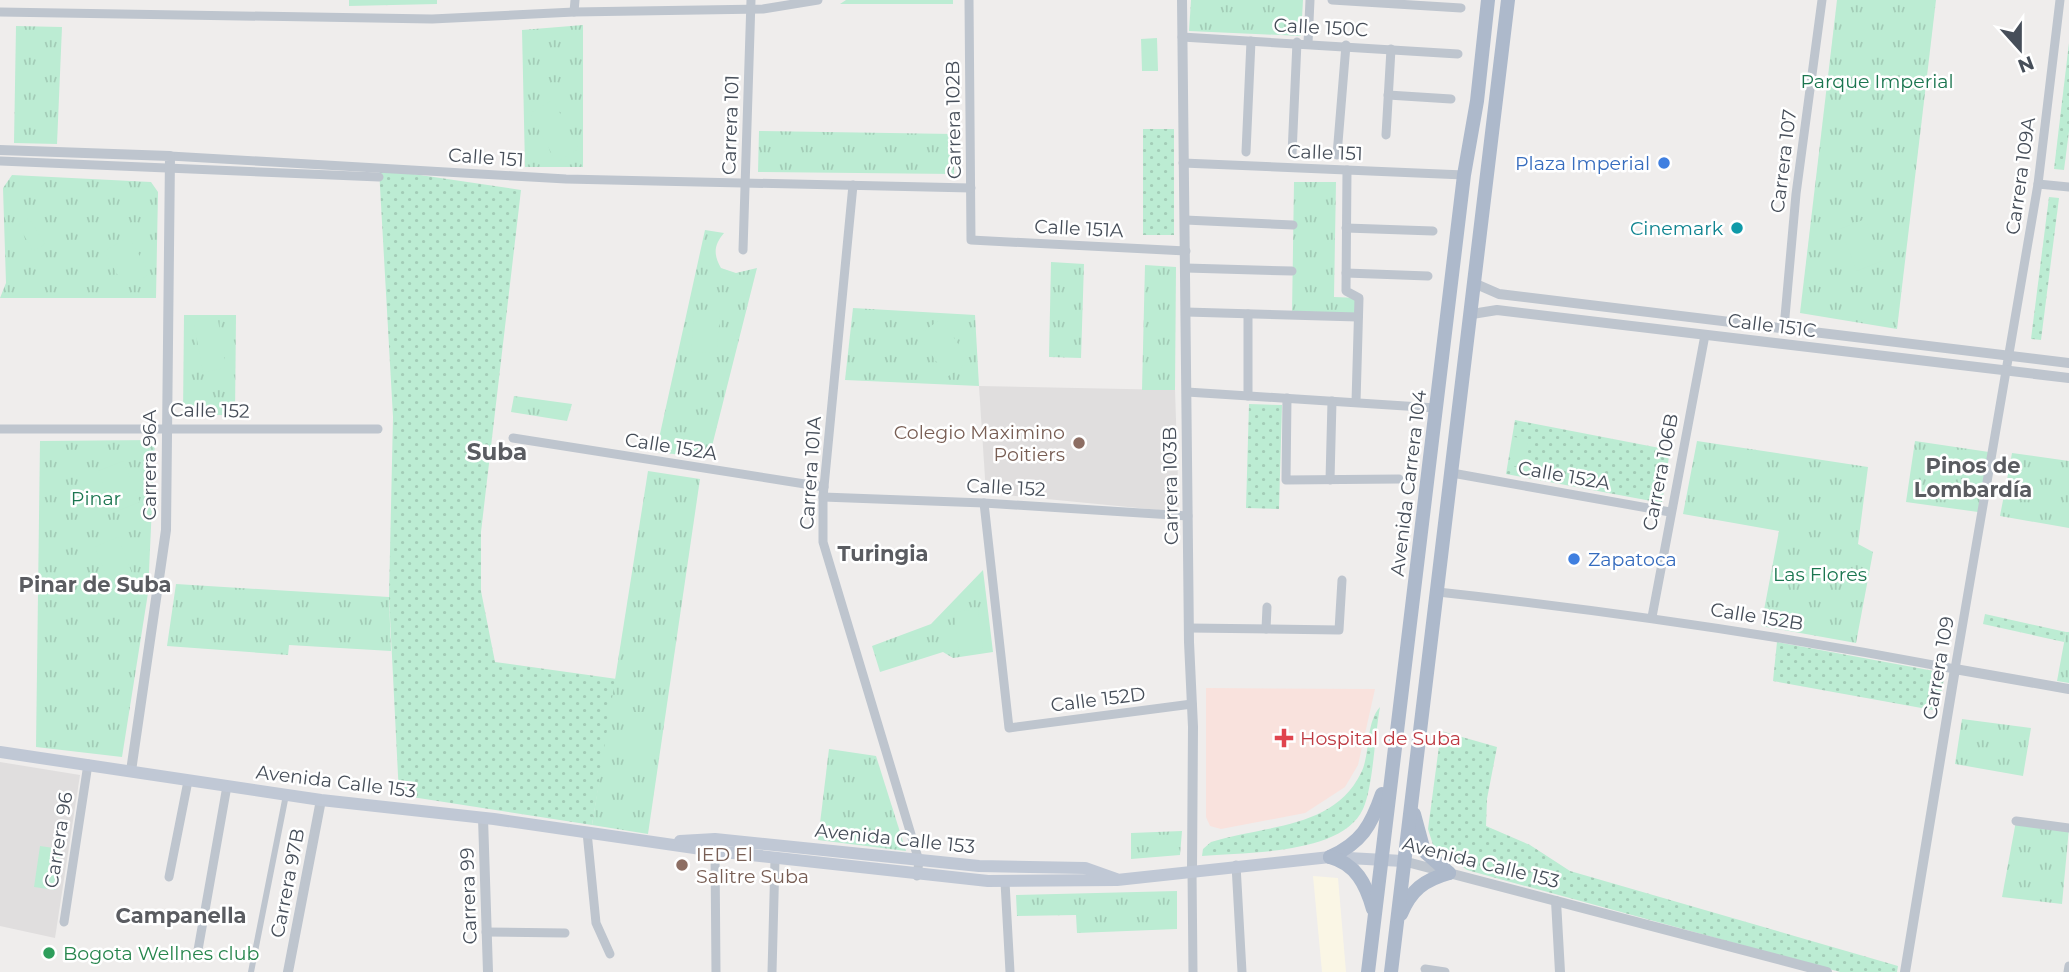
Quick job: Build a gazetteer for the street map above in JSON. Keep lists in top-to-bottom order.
{
  "streets": {
    "main road": ["Avenida Carrera 104", "Avenida Calle 153"],
    "street": [
      "Calle 150C",
      "Carrera 102B",
      "Carrera 101",
      "Calle 151",
      "Carrera 107",
      "Carrera 109A",
      "Calle 151A",
      "Calle 151C",
      "Calle 152",
      "Calle 152A",
      "Carrera 96A",
      "Carrera 106B",
      "Carrera 101A",
      "Carrera 103B",
      "Calle 152B",
      "Carrera 109",
      "Calle 152D",
      "Carrera 96",
      "Carrera 97B",
      "Carrera 99"
    ]
  },
  "crossings": [
    ["Calle 150C", "Carrera 103B"],
    ["Carrera 102B", "Calle 151"],
    ["Carrera 102B", "Calle 151A"],
    ["Carrera 101", "Calle 151"],
    ["Calle 151", "Carrera 96A"],
    ["Calle 151", "Carrera 101A"],
    ["Calle 151", "Avenida Carrera 104"],
    ["Calle 151", "Carrera 103B"],
    ["Carrera 107", "Calle 151C"],
    ["Carrera 109A", "Calle 151C"],
    ["Carrera 109A", "Carrera 109"],
    ["Calle 151A", "Carrera 103B"],
    ["Calle 151C", "Carrera 106B"],
    ["Calle 151C", "Carrera 109"],
    ["Calle 152", "Calle 152A"],
    ["Calle 152", "Carrera 96A"],
    ["Calle 152", "Carrera 101A"],
    ["Calle 152", "Carrera 103B"],
    ["Calle 152", "Calle 152D"],
    ["Calle 152A", "Carrera 106B"],
    ["Calle 152A", "Carrera 101A"],
    ["Carrera 96A", "Avenida Calle 153"],
    ["Carrera 106B", "Calle 152B"],
    ["Carrera 101A", "Avenida Calle 153"],
    ["Avenida Carrera 104", "Avenida Calle 153"],
    ["Carrera 103B", "Calle 152D"],
    ["Carrera 103B", "Avenida Calle 153"],
    ["Calle 152B", "Carrera 109"],
    ["Avenida Calle 153", "Carrera 96"],
    ["Avenida Calle 153", "Carrera 97B"],
    ["Avenida Calle 153", "Carrera 99"]
  ],
  "districts": [
    "Suba",
    "Pinos de Lombardía",
    "Turingia",
    "Pinar de Suba",
    "Campanella"
  ],
  "parks": ["Parque Imperial", "Pinar", "Las Flores"],
  "places": {
    "other": [
      "Plaza Imperial",
      "Cinemark",
      "Colegio Maximino Poitiers",
      "Zapatoca",
      "IED El Salitre Suba",
      "Bogota Wellnes club"
    ],
    "health": ["Hospital de Suba"]
  },
  "north": "bottom"
}
